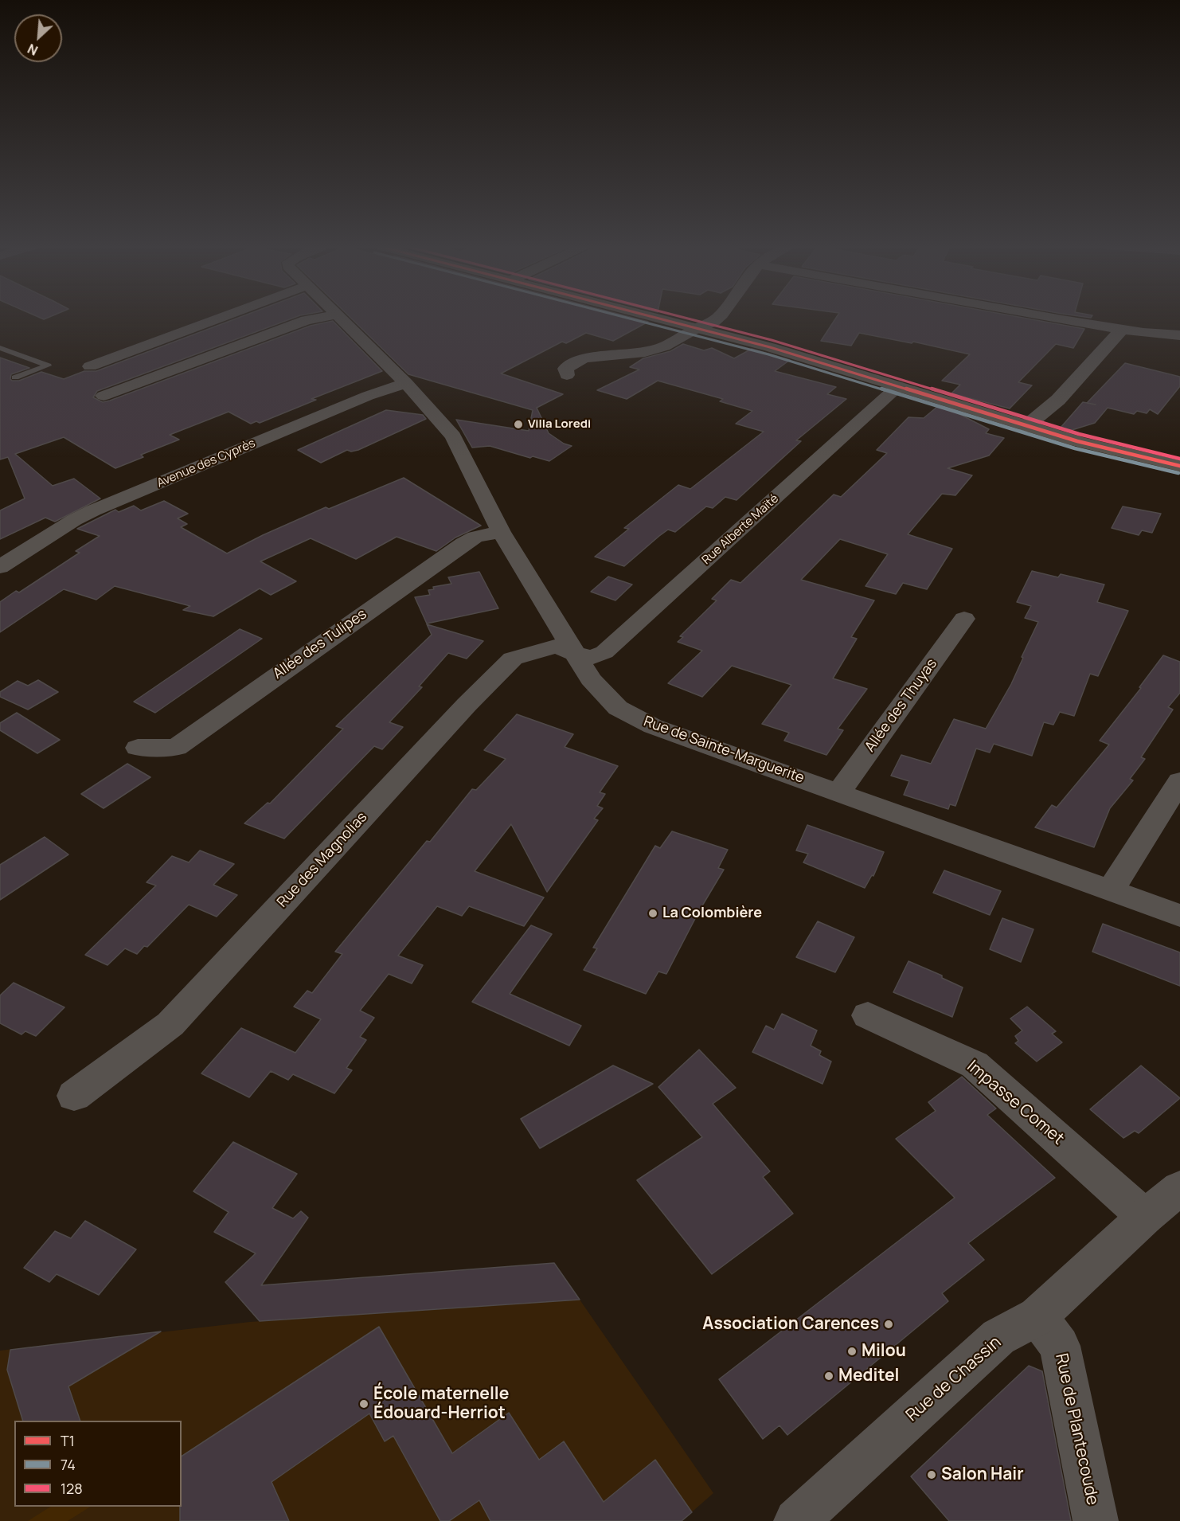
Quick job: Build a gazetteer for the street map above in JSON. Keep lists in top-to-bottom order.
{
  "streets": {
    "street": [
      "Avenue des Cyprès",
      "Rue Alberte Maïté",
      "Allée des Tulipes",
      "Allée des Thuyas",
      "Rue de Sainte-Marguerite",
      "Rue des Magnolias",
      "Impasse Comet",
      "Rue de Chassin",
      "Rue de Plantecoude"
    ]
  },
  "crossings": [
    ["Avenue des Cyprès", "Rue de Sainte-Marguerite"],
    ["Rue Alberte Maïté", "Rue de Sainte-Marguerite"],
    ["Rue Alberte Maïté", "Rue des Magnolias"],
    ["Allée des Tulipes", "Rue de Sainte-Marguerite"],
    ["Allée des Thuyas", "Rue de Sainte-Marguerite"],
    ["Rue de Sainte-Marguerite", "Rue des Magnolias"],
    ["Impasse Comet", "Rue de Chassin"],
    ["Rue de Chassin", "Rue de Plantecoude"]
  ],
  "places": [
    "Villa Loredi",
    "La Colombière",
    "Association Carences",
    "Milou",
    "Meditel",
    "École maternelle Édouard-Herriot",
    "Salon Hair"
  ],
  "lines": ["transit line T1", "transit line 74", "transit line 128"],
  "legend": ["T1", "74", "128"],
  "north": "bottom left"
}
